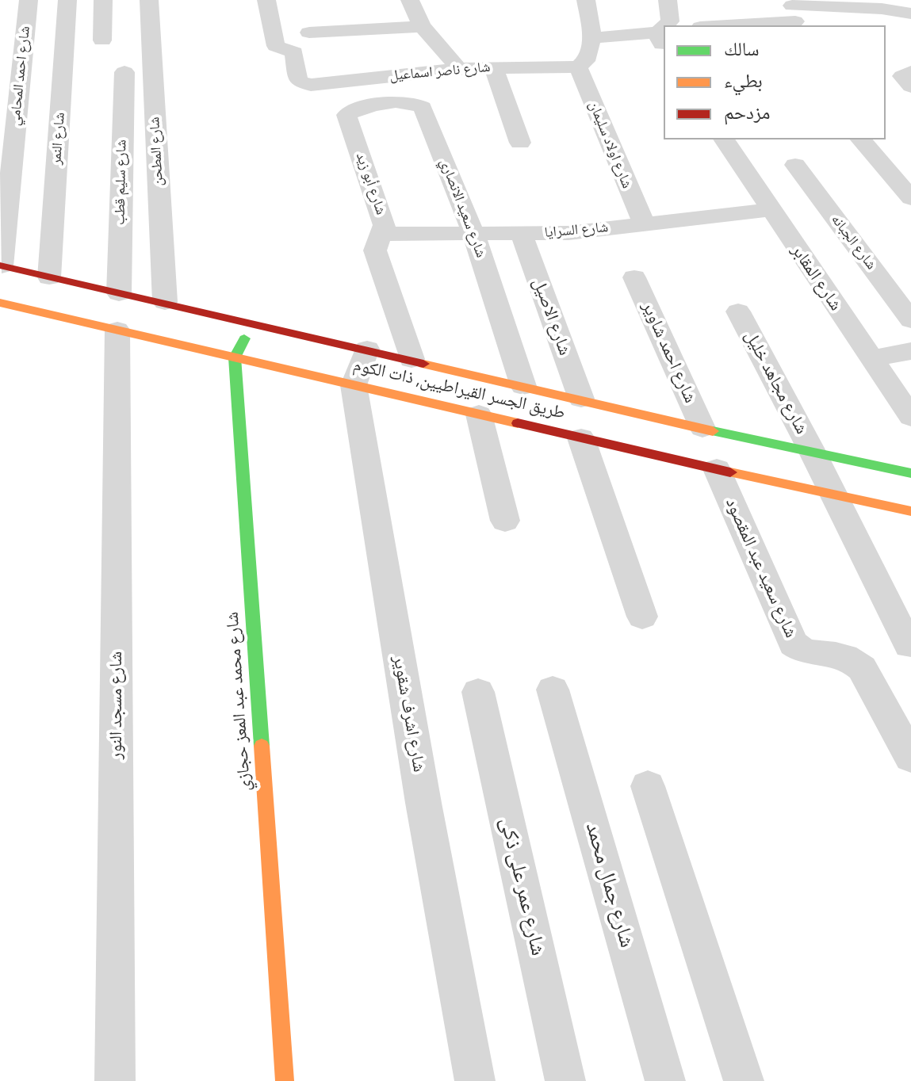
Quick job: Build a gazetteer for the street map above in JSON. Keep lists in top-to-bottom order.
{
  "streets": {
    "street": [
      "شارع ناصر اسماعيل",
      "شارع احمد المحامي",
      "شارع النمر",
      "شارع اولاد سليمان",
      "شارع المطحن",
      "شارع سليم قطب",
      "شارع أبو زيد",
      "شارع سعيد الانصاري",
      "شارع السرايا",
      "شارع الجبانه",
      "شارع المقابر",
      "شارع الاصيل",
      "شارع احمد شاوير",
      "شارع مجاهد خليل",
      "طريق الجسر القيراطيين, ذات الكوم",
      "شارع سعيد عبد المقصود",
      "شارع محمد عبد المعز حجازي",
      "شارع مسجد النور",
      "شارع اشرف شقوير",
      "شارع جمال محمد",
      "شارع عمر على ذكى"
    ]
  },
  "crossings": [
    ["شارع ناصر اسماعيل", "شارع اولاد سليمان"],
    ["شارع احمد المحامي", "طريق الجسر القيراطيين, ذات الكوم"],
    ["شارع النمر", "طريق الجسر القيراطيين, ذات الكوم"],
    ["شارع اولاد سليمان", "شارع السرايا"],
    ["شارع المطحن", "طريق الجسر القيراطيين, ذات الكوم"],
    ["شارع سليم قطب", "طريق الجسر القيراطيين, ذات الكوم"],
    ["شارع أبو زيد", "شارع سعيد الانصاري"],
    ["شارع أبو زيد", "شارع السرايا"],
    ["شارع أبو زيد", "طريق الجسر القيراطيين, ذات الكوم"],
    ["شارع سعيد الانصاري", "شارع السرايا"],
    ["شارع سعيد الانصاري", "طريق الجسر القيراطيين, ذات الكوم"],
    ["شارع السرايا", "شارع المقابر"],
    ["شارع السرايا", "شارع الاصيل"],
    ["شارع الاصيل", "طريق الجسر القيراطيين, ذات الكوم"],
    ["شارع احمد شاوير", "طريق الجسر القيراطيين, ذات الكوم"],
    ["شارع مجاهد خليل", "طريق الجسر القيراطيين, ذات الكوم"],
    ["طريق الجسر القيراطيين, ذات الكوم", "شارع سعيد عبد المقصود"],
    ["طريق الجسر القيراطيين, ذات الكوم", "شارع محمد عبد المعز حجازي"],
    ["طريق الجسر القيراطيين, ذات الكوم", "شارع مسجد النور"],
    ["طريق الجسر القيراطيين, ذات الكوم", "شارع اشرف شقوير"]
  ],
  "legend": ["سالك", "بطيء", "مزدحم"]
}
